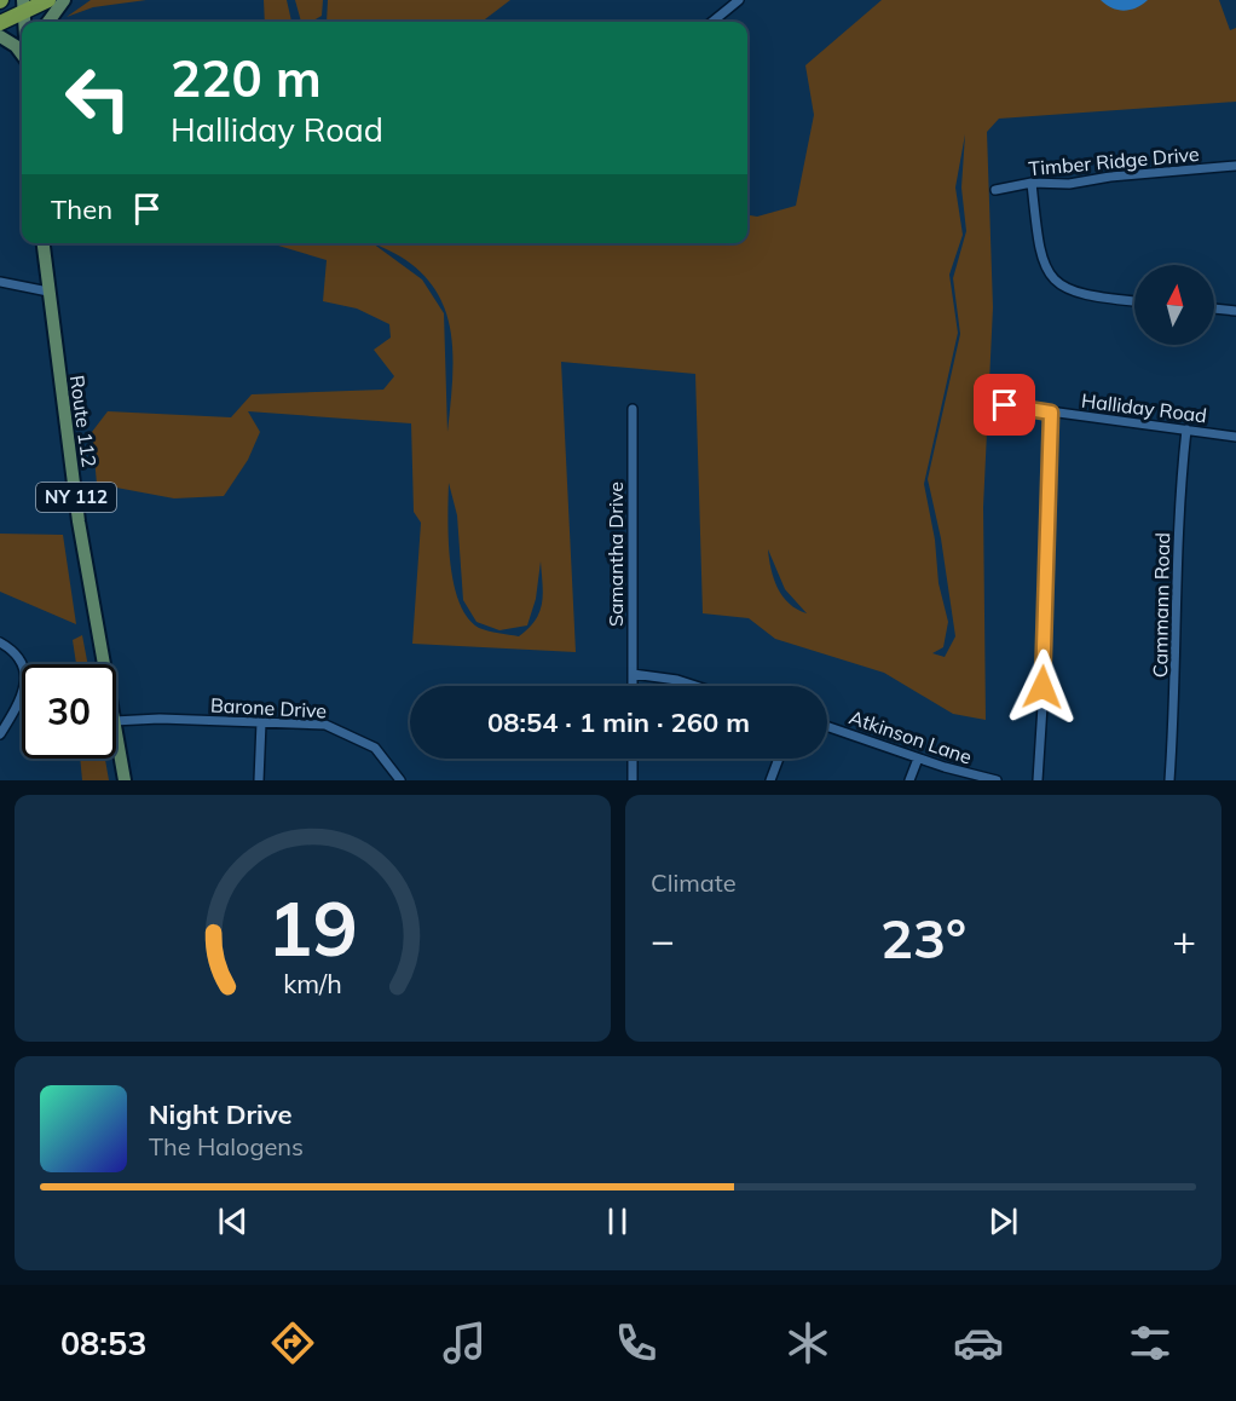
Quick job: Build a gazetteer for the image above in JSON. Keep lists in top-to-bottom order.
{
  "streets": {
    "main road": ["Route 112", "NY 112"],
    "street": [
      "Timber Ridge Drive",
      "Halliday Road",
      "Samantha Drive",
      "Cammann Road",
      "Barone Drive",
      "Atkinson Lane"
    ]
  },
  "crossings": [
    ["Halliday Road", "Cammann Road"]
  ],
  "north": "top",
  "page": {
    "turn": ["220 m", "Halliday Road"],
    "then": "Then",
    "limit": "30",
    "trip": "08:54 · 1 min · 260 m",
    "tile": "Climate",
    "heat": ["−", "23°", "+"],
    "song": ["Night Drive", "The Halogens"],
    "tabs": "08:53",
    "gauge": ["19", "km/h"]
  }
}
